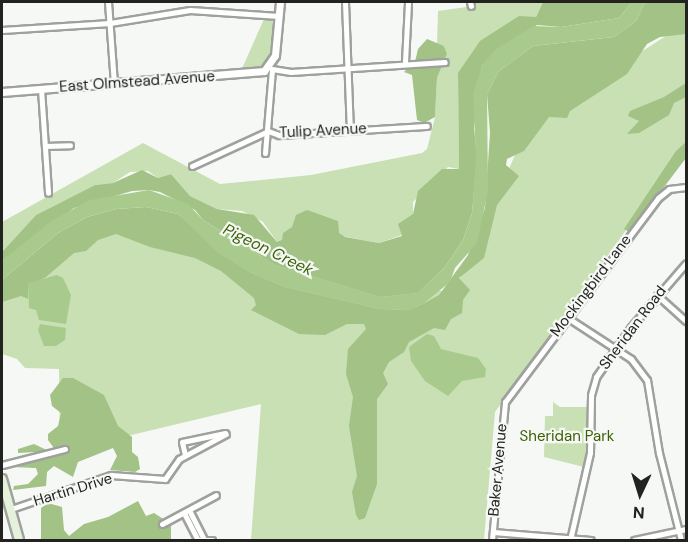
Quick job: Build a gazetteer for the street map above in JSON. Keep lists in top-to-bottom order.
{
  "streets": {
    "street": [
      "East Olmstead Avenue",
      "Tulip Avenue",
      "Mockingbird Lane",
      "Sheridan Road",
      "Baker Avenue",
      "Hartin Drive"
    ]
  },
  "crossings": [
    ["Mockingbird Lane", "Baker Avenue"]
  ],
  "water": ["Pigeon Creek"],
  "parks": ["Sheridan Park"],
  "north": "bottom"
}
